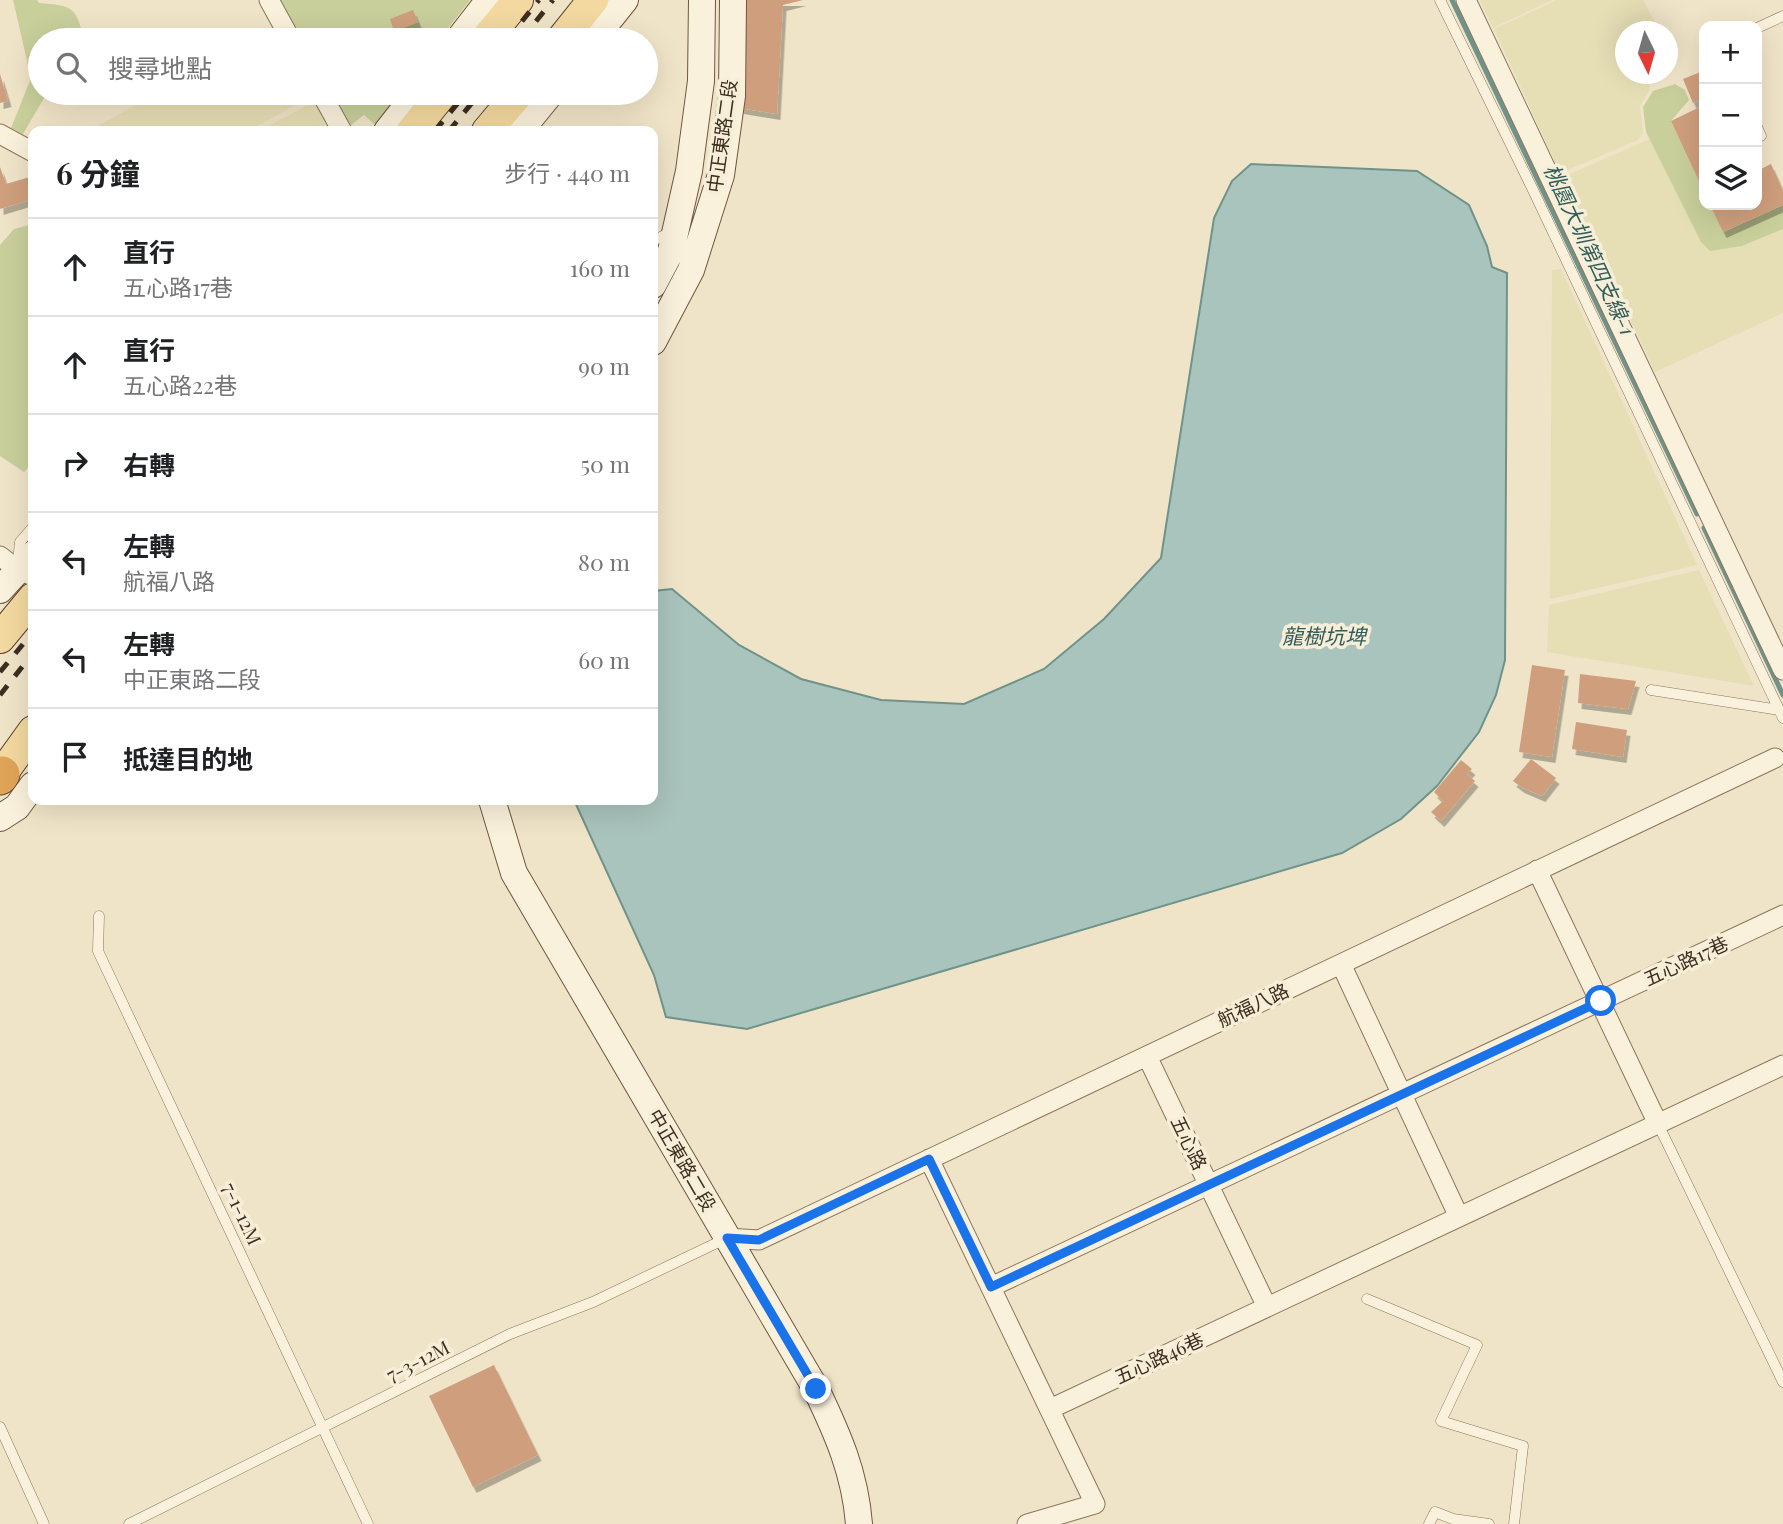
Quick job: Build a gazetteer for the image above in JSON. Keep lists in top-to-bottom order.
{
  "streets": {
    "main road": ["中正東路二段"],
    "street": [
      "五心路17巷",
      "航福八路",
      "五心路",
      "五心路46巷"
    ],
    "lane": ["7-1-12M", "7-3-12M"]
  },
  "crossings": [
    ["中正東路二段", "航福八路"],
    ["中正東路二段", "7-3-12M"],
    ["五心路17巷", "五心路"],
    ["航福八路", "五心路"],
    ["航福八路", "7-3-12M"],
    ["五心路", "五心路46巷"],
    ["7-1-12M", "7-3-12M"]
  ],
  "water": ["桃園大圳第四支線-1", "龍樹坑埤"],
  "north": "bottom",
  "page": {
    "map_buttons": ["+", "−"],
    "search": "搜尋地點",
    "heading": ["6 分鐘", "步行 · 440 m"],
    "list": [
      ["直行", "五心路17巷", "160 m"],
      ["直行", "五心路22巷", "90 m"],
      ["右轉", "50 m"],
      ["左轉", "航福八路", "80 m"],
      ["左轉", "中正東路二段", "60 m"],
      "抵達目的地"
    ]
  }
}
